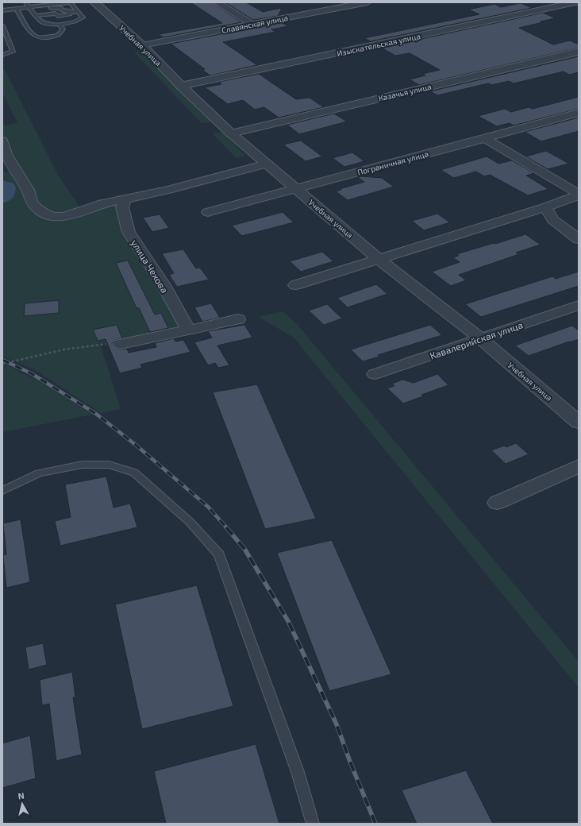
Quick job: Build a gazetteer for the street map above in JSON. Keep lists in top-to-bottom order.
{
  "streets": {
    "street": [
      "Славянская улица",
      "Изыскательская улица",
      "Учебная улица",
      "Казачья улица",
      "Пограничная улица",
      "улица Чехова",
      "Кавалерийская улица"
    ]
  },
  "crossings": [
    ["Славянская улица", "Учебная улица"],
    ["Изыскательская улица", "Учебная улица"],
    ["Учебная улица", "Казачья улица"],
    ["Учебная улица", "Пограничная улица"],
    ["Учебная улица", "Кавалерийская улица"]
  ],
  "north": "top"
}
